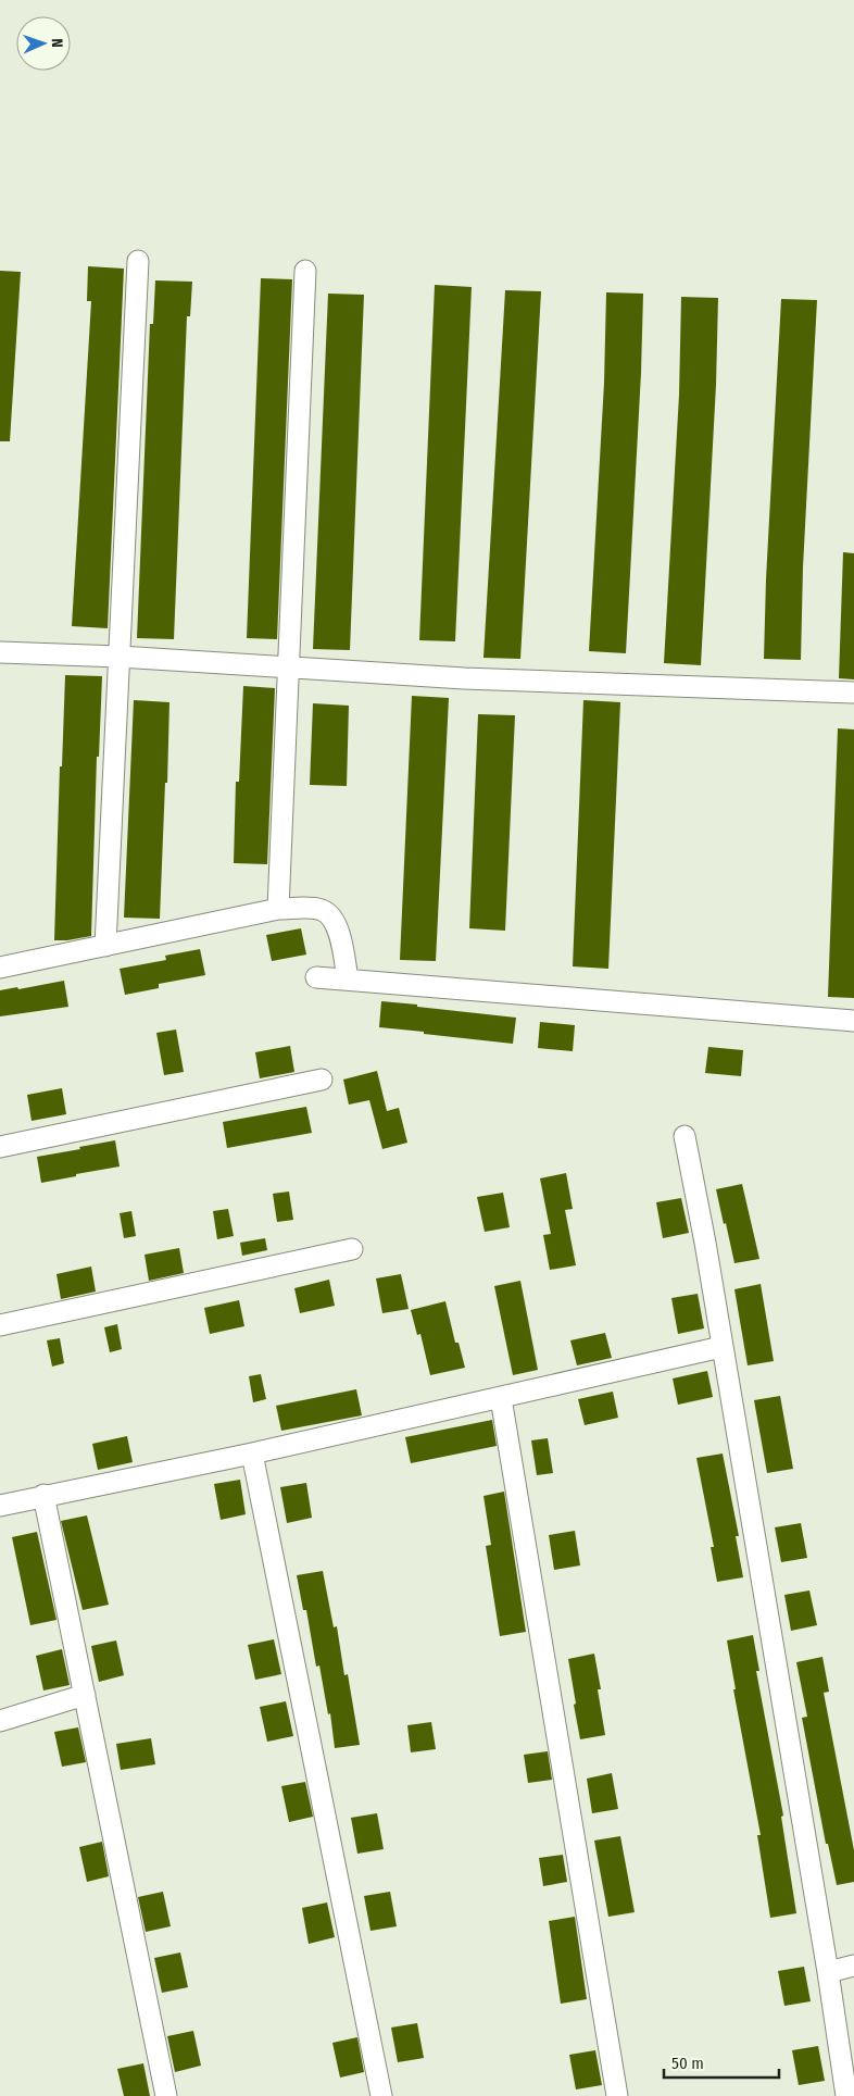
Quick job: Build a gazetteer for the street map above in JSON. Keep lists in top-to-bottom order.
{
  "scale_bar": "50 m",
  "north": "right"
}
